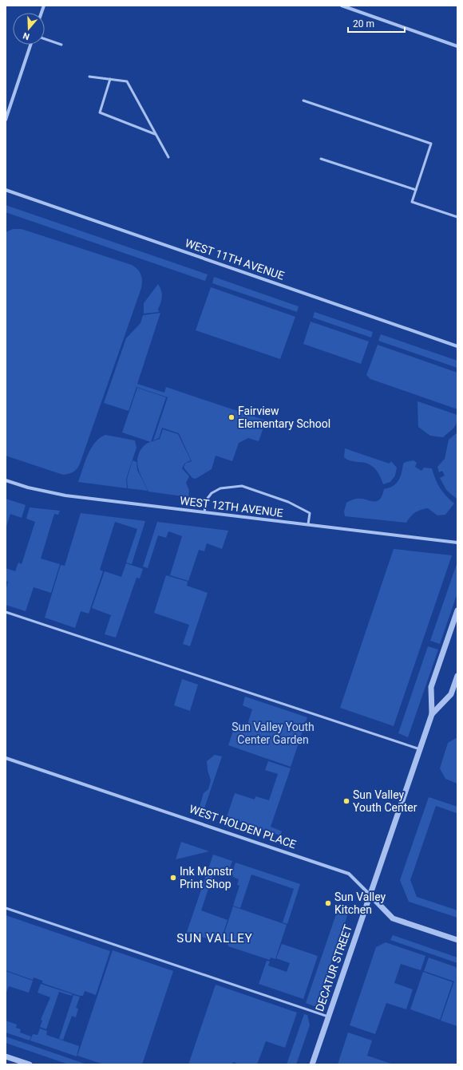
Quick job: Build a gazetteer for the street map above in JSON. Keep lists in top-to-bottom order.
{
  "streets": {
    "street": [
      "WEST 11TH AVENUE",
      "WEST 12TH AVENUE",
      "WEST HOLDEN PLACE",
      "DECATUR STREET"
    ]
  },
  "crossings": [
    ["WEST HOLDEN PLACE", "DECATUR STREET"]
  ],
  "districts": ["SUN VALLEY"],
  "parks": ["Sun Valley Youth Center Garden"],
  "places": [
    "Fairview Elementary School",
    "Sun Valley Youth Center",
    "Ink Monstr Print Shop",
    "Sun Valley Kitchen"
  ],
  "scale_bar": "20 m",
  "north": "bottom"
}
